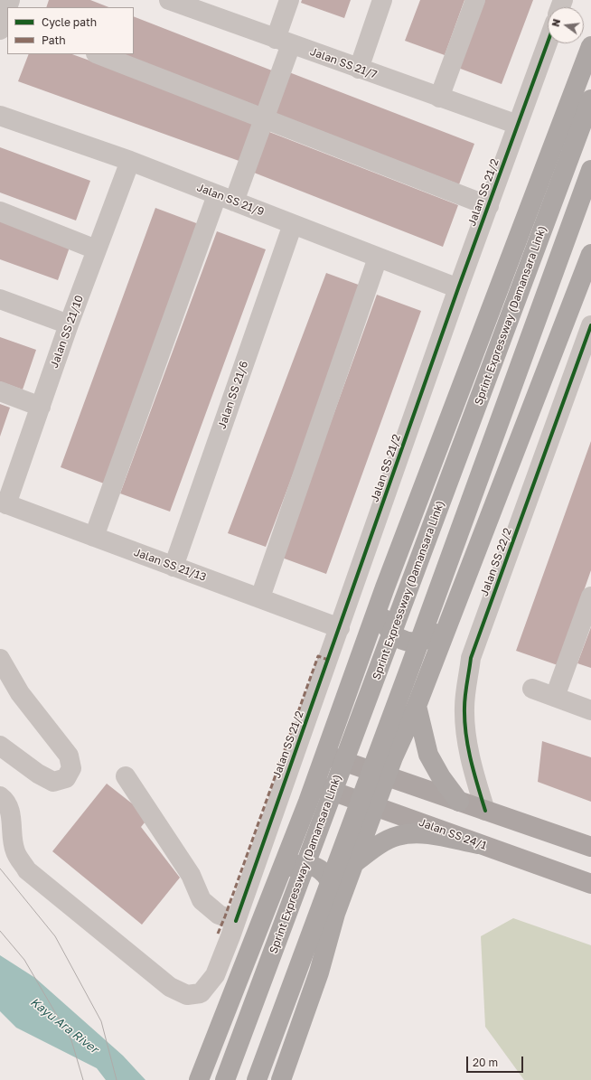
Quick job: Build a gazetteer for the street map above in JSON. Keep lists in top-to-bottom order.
{
  "streets": {
    "highway": ["Sprint Expressway (Damansara Link)"],
    "main road": ["Jalan SS 24/1"],
    "street": [
      "Jalan SS 21/7",
      "Jalan SS 21/2",
      "Jalan SS 21/9",
      "Jalan SS 21/10",
      "Jalan SS 21/6",
      "Jalan SS 22/2",
      "Jalan SS 21/13"
    ]
  },
  "crossings": [
    ["Jalan SS 21/7", "Jalan SS 21/2"],
    ["Jalan SS 21/2", "Jalan SS 21/9"],
    ["Jalan SS 21/2", "Jalan SS 21/13"],
    ["Jalan SS 21/9", "Jalan SS 21/10"],
    ["Jalan SS 21/9", "Jalan SS 21/6"],
    ["Jalan SS 21/10", "Jalan SS 21/13"],
    ["Jalan SS 21/6", "Jalan SS 21/13"]
  ],
  "water": ["Kayu Ara River"],
  "legend": ["Cycle path", "Path"],
  "scale_bar": "20 m",
  "north": "left"
}
